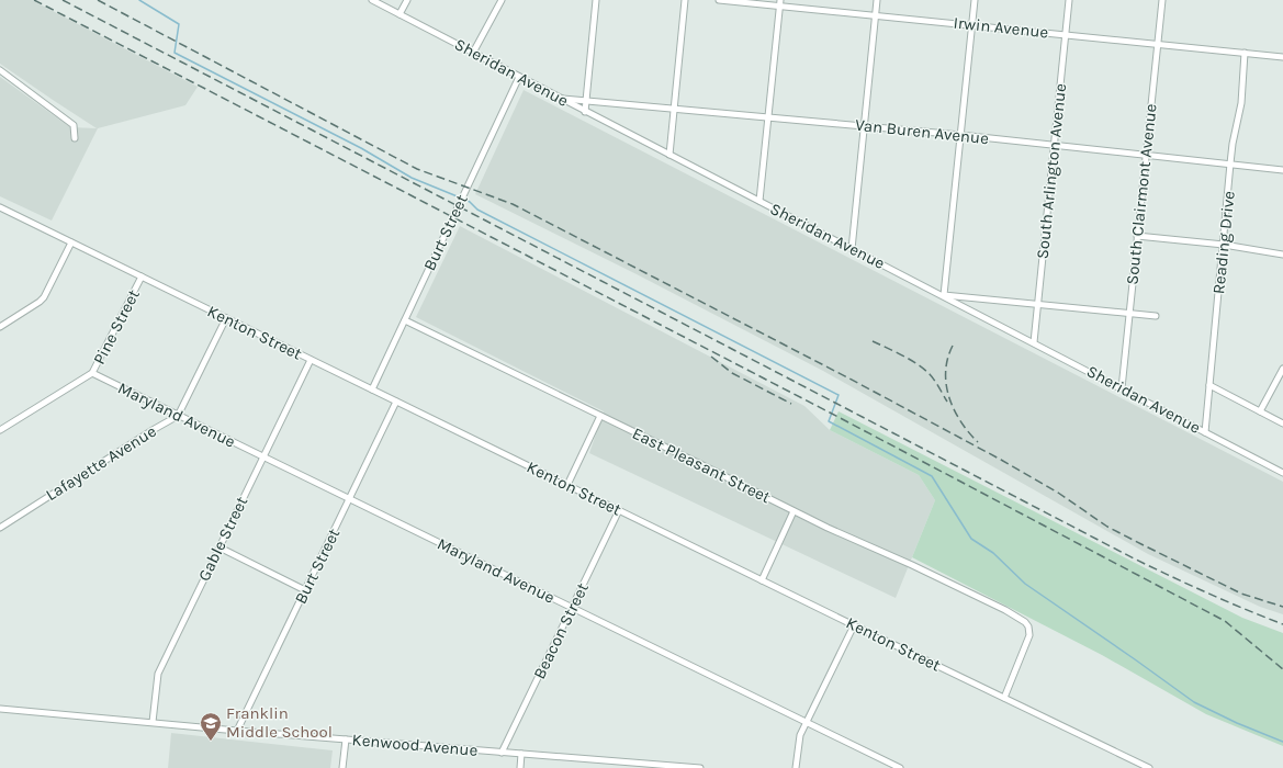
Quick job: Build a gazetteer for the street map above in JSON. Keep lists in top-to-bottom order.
{
  "streets": {
    "street": [
      "Irwin Avenue",
      "Sheridan Avenue",
      "Van Buren Avenue",
      "South Arlington Avenue",
      "South Clairmont Avenue",
      "Burt Street",
      "Reading Drive",
      "Pine Street",
      "Kenton Street",
      "Maryland Avenue",
      "Lafayette Avenue",
      "East Pleasant Street",
      "Gable Street",
      "Beacon Street",
      "Kenwood Avenue"
    ]
  },
  "crossings": [
    ["Irwin Avenue", "South Arlington Avenue"],
    ["Irwin Avenue", "South Clairmont Avenue"],
    ["Irwin Avenue", "Reading Drive"],
    ["Sheridan Avenue", "Van Buren Avenue"],
    ["Sheridan Avenue", "South Arlington Avenue"],
    ["Sheridan Avenue", "South Clairmont Avenue"],
    ["Sheridan Avenue", "Burt Street"],
    ["Sheridan Avenue", "Reading Drive"],
    ["Van Buren Avenue", "South Arlington Avenue"],
    ["Van Buren Avenue", "South Clairmont Avenue"],
    ["Van Buren Avenue", "Reading Drive"],
    ["Burt Street", "Kenton Street"],
    ["Burt Street", "Maryland Avenue"],
    ["Burt Street", "East Pleasant Street"],
    ["Burt Street", "Kenwood Avenue"],
    ["Pine Street", "Kenton Street"],
    ["Pine Street", "Maryland Avenue"],
    ["Kenton Street", "East Pleasant Street"],
    ["Kenton Street", "Gable Street"],
    ["Kenton Street", "Beacon Street"],
    ["Maryland Avenue", "Lafayette Avenue"],
    ["Maryland Avenue", "Gable Street"],
    ["Maryland Avenue", "Beacon Street"],
    ["Gable Street", "Kenwood Avenue"],
    ["Beacon Street", "Kenwood Avenue"]
  ],
  "places": {
    "school or university": ["Franklin Middle School"]
  }
}
